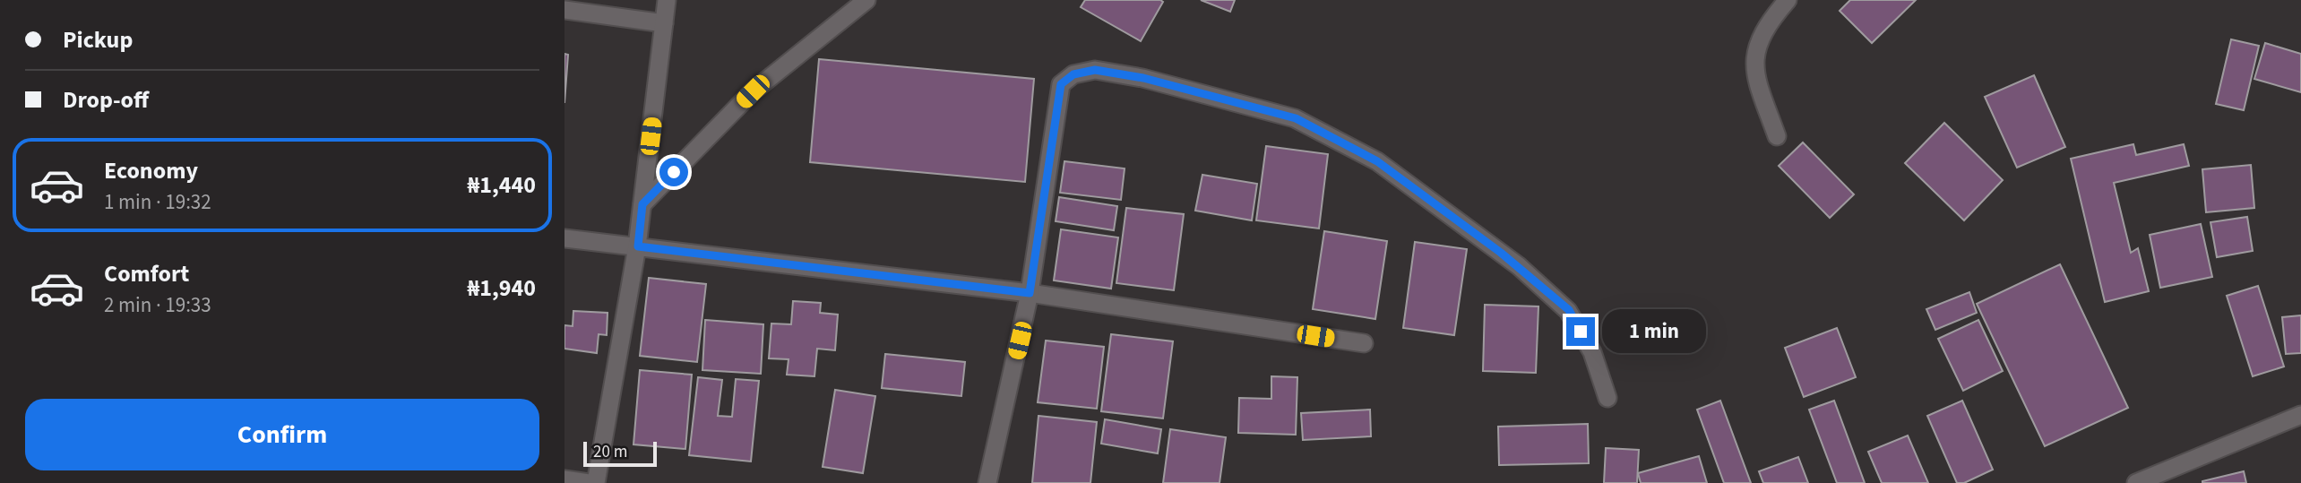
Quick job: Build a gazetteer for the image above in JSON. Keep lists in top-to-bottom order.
{
  "scale_bar": "20 m",
  "page": {
    "banner": ["Pickup", "Drop-off"],
    "list": [
      {
        "name": "Economy",
        "note": "1 min · 19:32",
        "value": "₦1,440"
      },
      {
        "name": "Comfort",
        "note": "2 min · 19:33",
        "value": "₦1,940"
      }
    ],
    "bubble": "1 min",
    "buttons": "Confirm",
    "scale": "20 m"
  }
}
